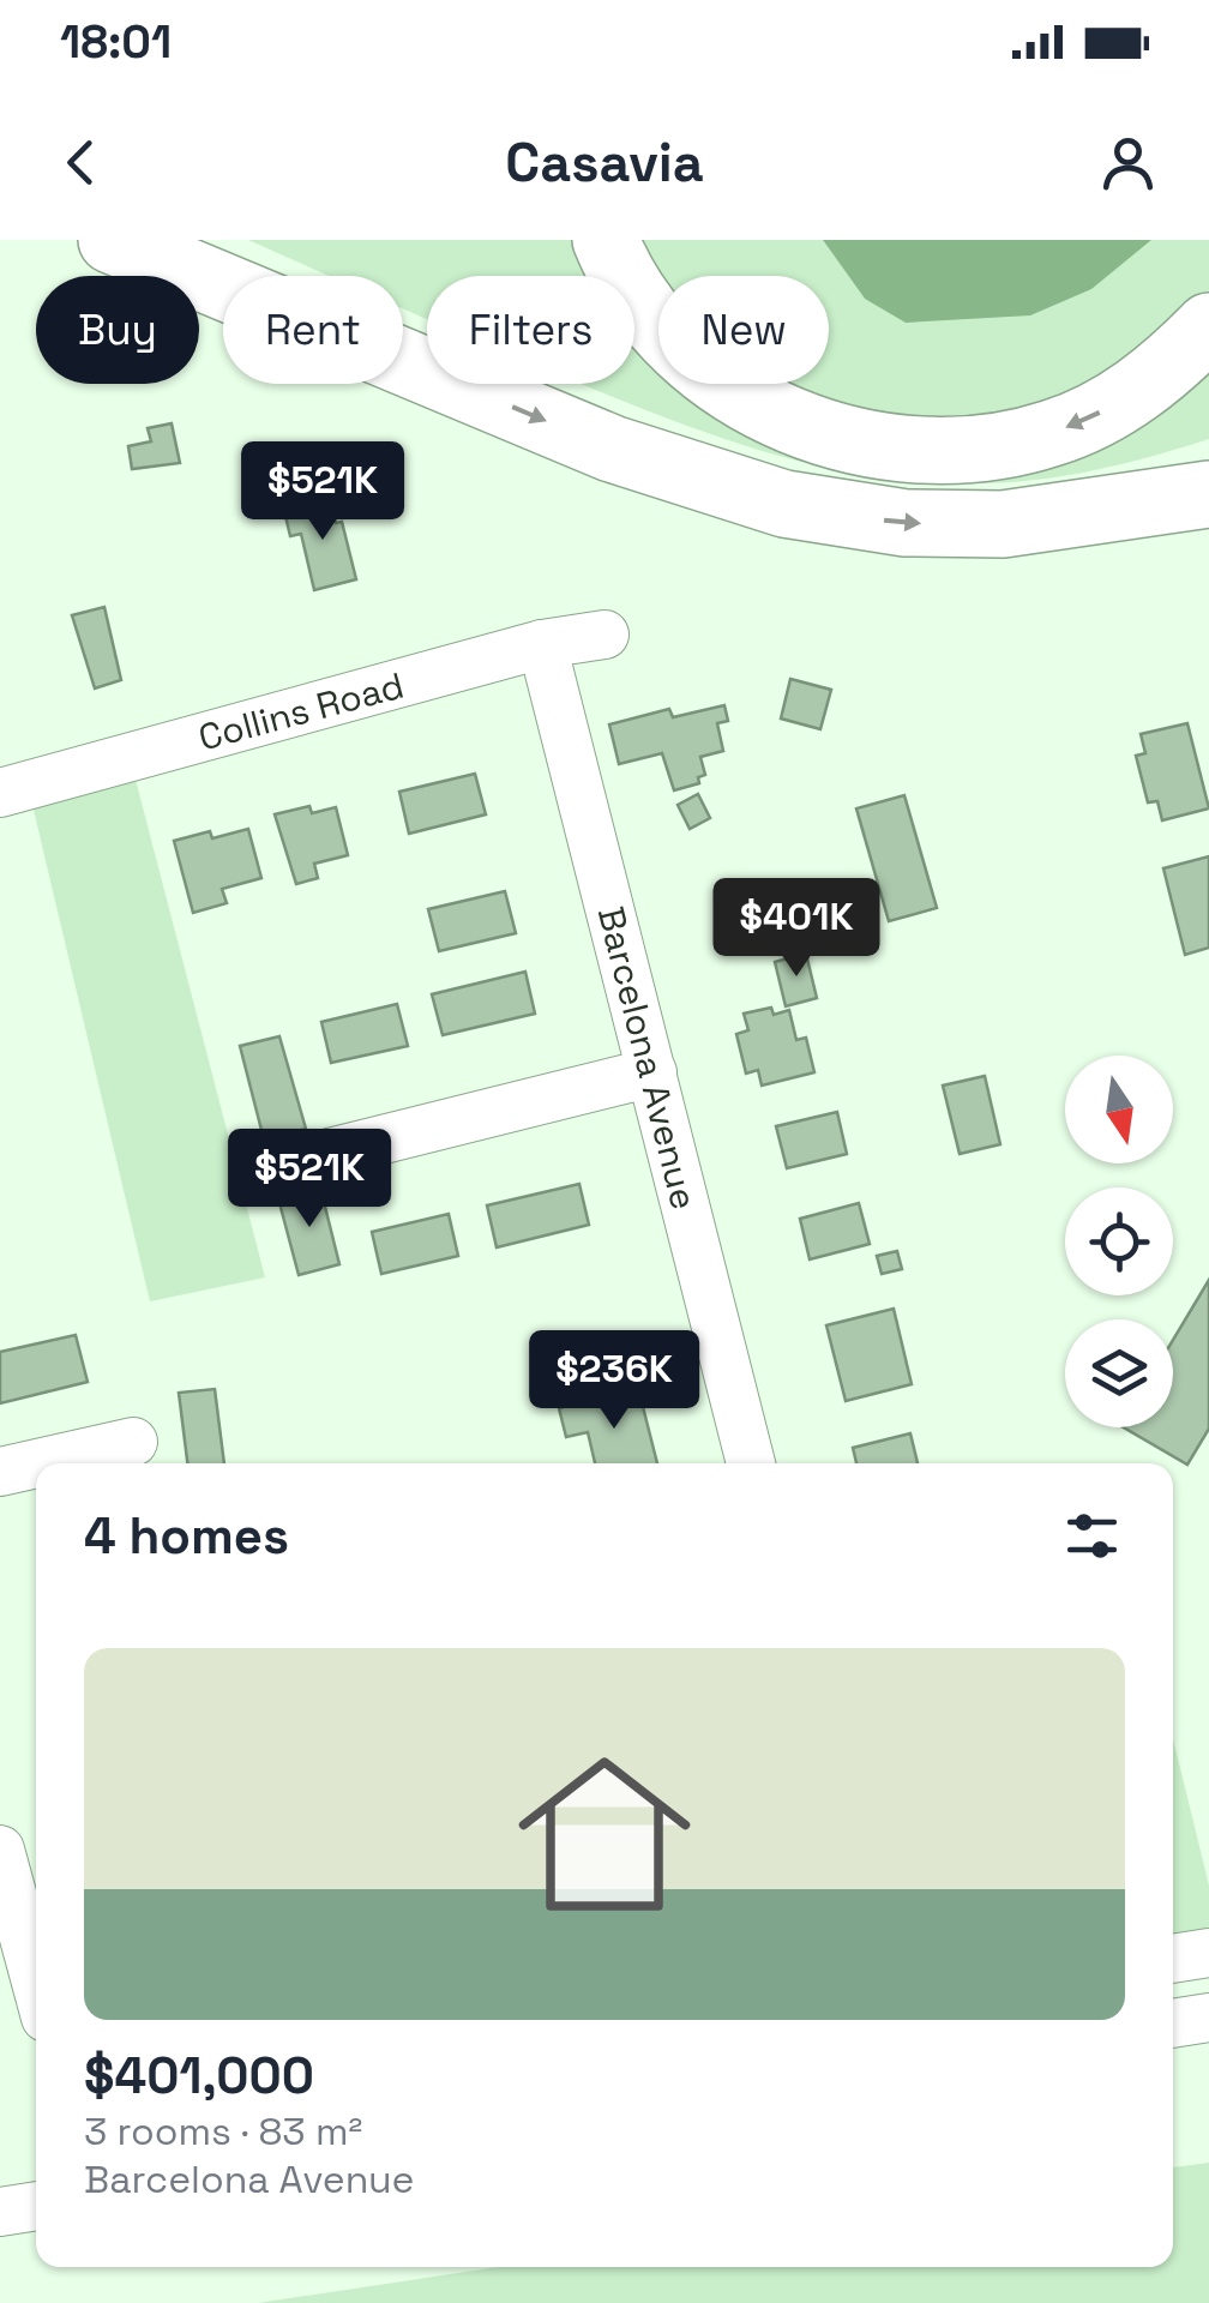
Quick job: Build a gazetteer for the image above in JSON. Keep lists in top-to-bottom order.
{
  "streets": {
    "street": ["Collins Road", "Barcelona Avenue"]
  },
  "crossings": [
    ["Collins Road", "Barcelona Avenue"]
  ],
  "north": "bottom",
  "page": {
    "status": "18:01",
    "header": "Casavia",
    "chip": [
      "Buy",
      "Rent",
      "Filters",
      "New"
    ],
    "price": [
      "$521K",
      "$401K",
      "$521K",
      "$236K"
    ],
    "heading": "4 homes",
    "list": [
      {
        "name": "$401,000",
        "note": "3 rooms · 83 m² · Barcelona Avenue"
      }
    ]
  }
}
